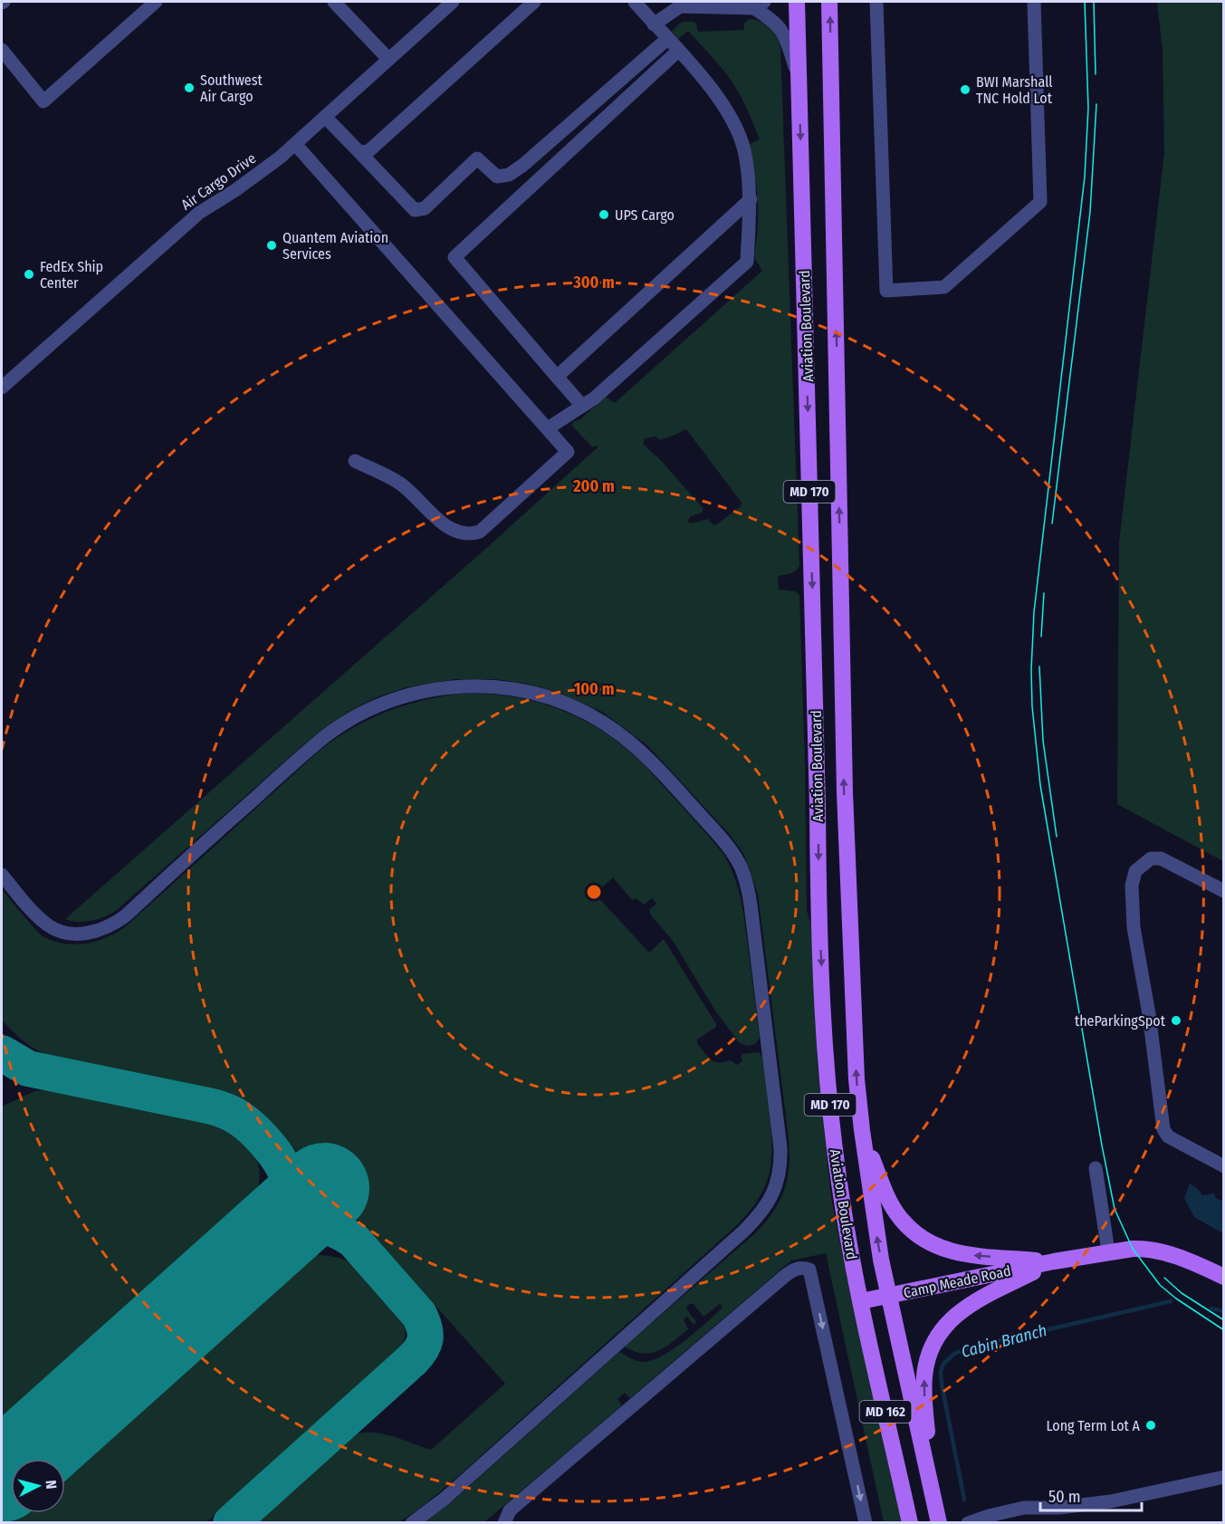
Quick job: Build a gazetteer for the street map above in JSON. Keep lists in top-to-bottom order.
{
  "streets": {
    "main road": [
      "Aviation Boulevard",
      "MD 170",
      "Camp Meade Road",
      "MD 162"
    ],
    "street": ["Air Cargo Drive"]
  },
  "crossings": [
    ["Aviation Boulevard", "MD 170"],
    ["Aviation Boulevard", "Camp Meade Road"],
    ["MD 170", "Camp Meade Road"]
  ],
  "water": ["Cabin Branch"],
  "places": [
    "Southwest Air Cargo",
    "BWI Marshall TNC Hold Lot",
    "UPS Cargo",
    "Quantem Aviation Services",
    "FedEx Ship Center",
    "theParkingSpot",
    "Long Term Lot A"
  ],
  "scale_bar": "50 m",
  "north": "right",
  "rings": ["300 m", "200 m", "100 m"]
}
